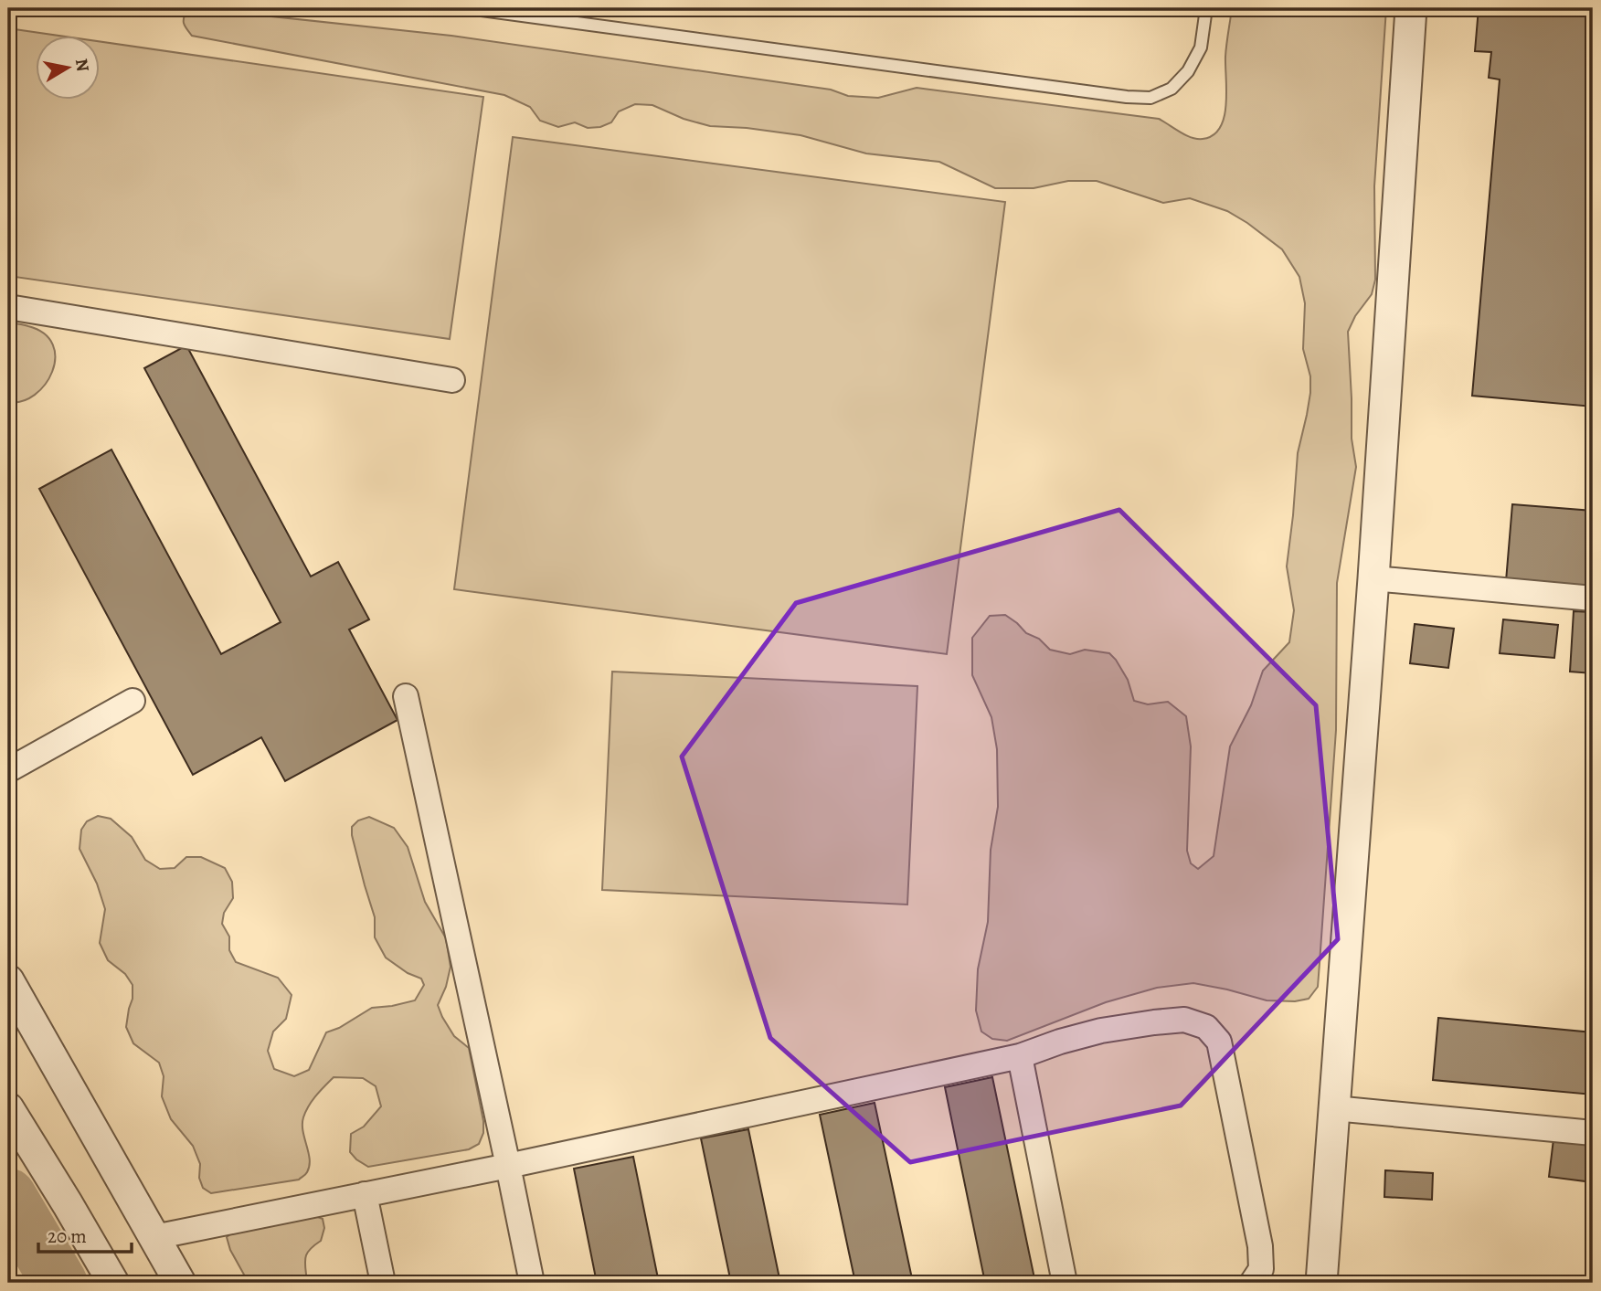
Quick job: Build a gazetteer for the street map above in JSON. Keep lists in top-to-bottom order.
{
  "scale_bar": "20 m",
  "north": "right"
}
